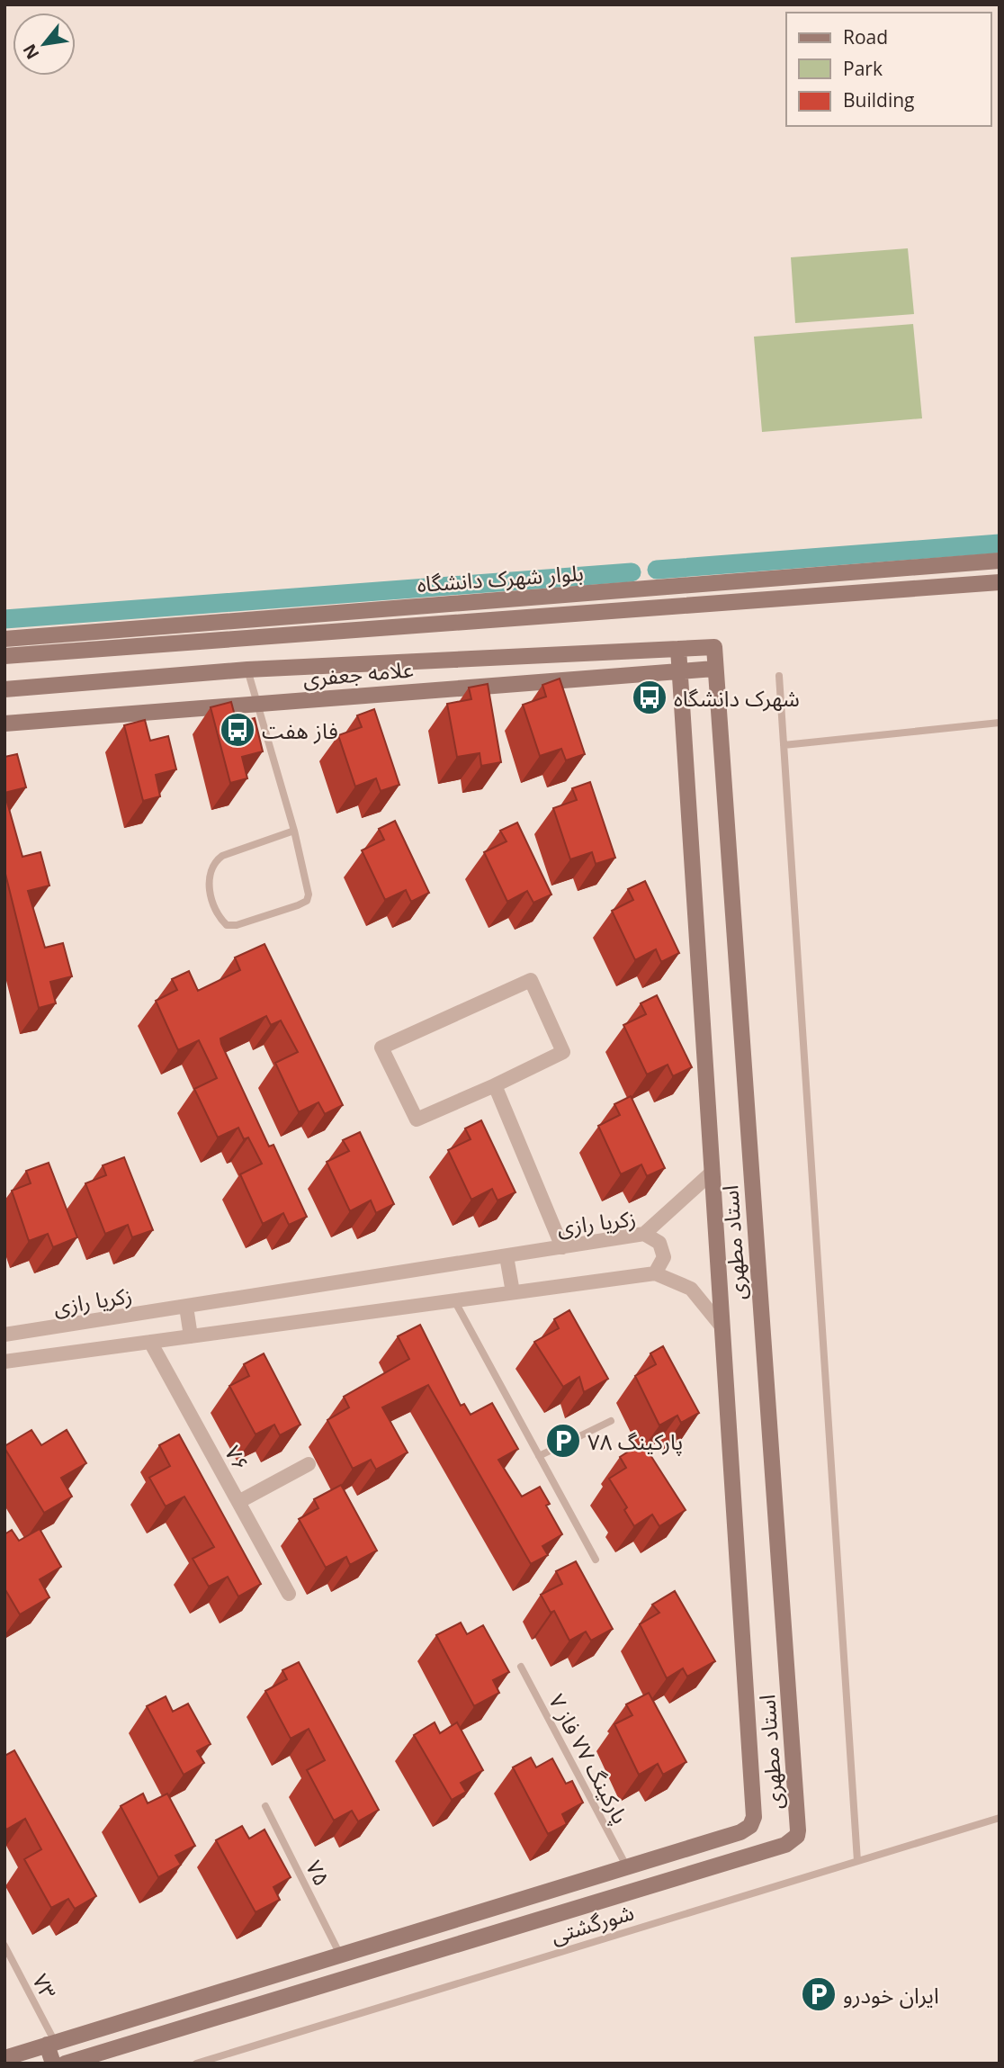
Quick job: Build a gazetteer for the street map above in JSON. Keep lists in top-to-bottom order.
{
  "streets": {
    "street": [
      "بلوار شهرک دانشگاه",
      "علامه جعفری",
      "زکریا رازی",
      "استاد مطهری",
      "۷۶"
    ],
    "lane": [
      "پارکینگ ۷۷ فاز ۷",
      "۷۵",
      "شورگشتی",
      "۷۳"
    ]
  },
  "crossings": [
    ["علامه جعفری", "استاد مطهری"],
    ["استاد مطهری", "پارکینگ ۷۷ فاز ۷"]
  ],
  "places": {
    "bus stop": ["شهرک دانشگاه", "فاز هفت"],
    "parking": ["پارکینگ ۷۸", "ایران خودرو"]
  },
  "legend": ["Road", "Park", "Building"],
  "north": "bottom left"
}
